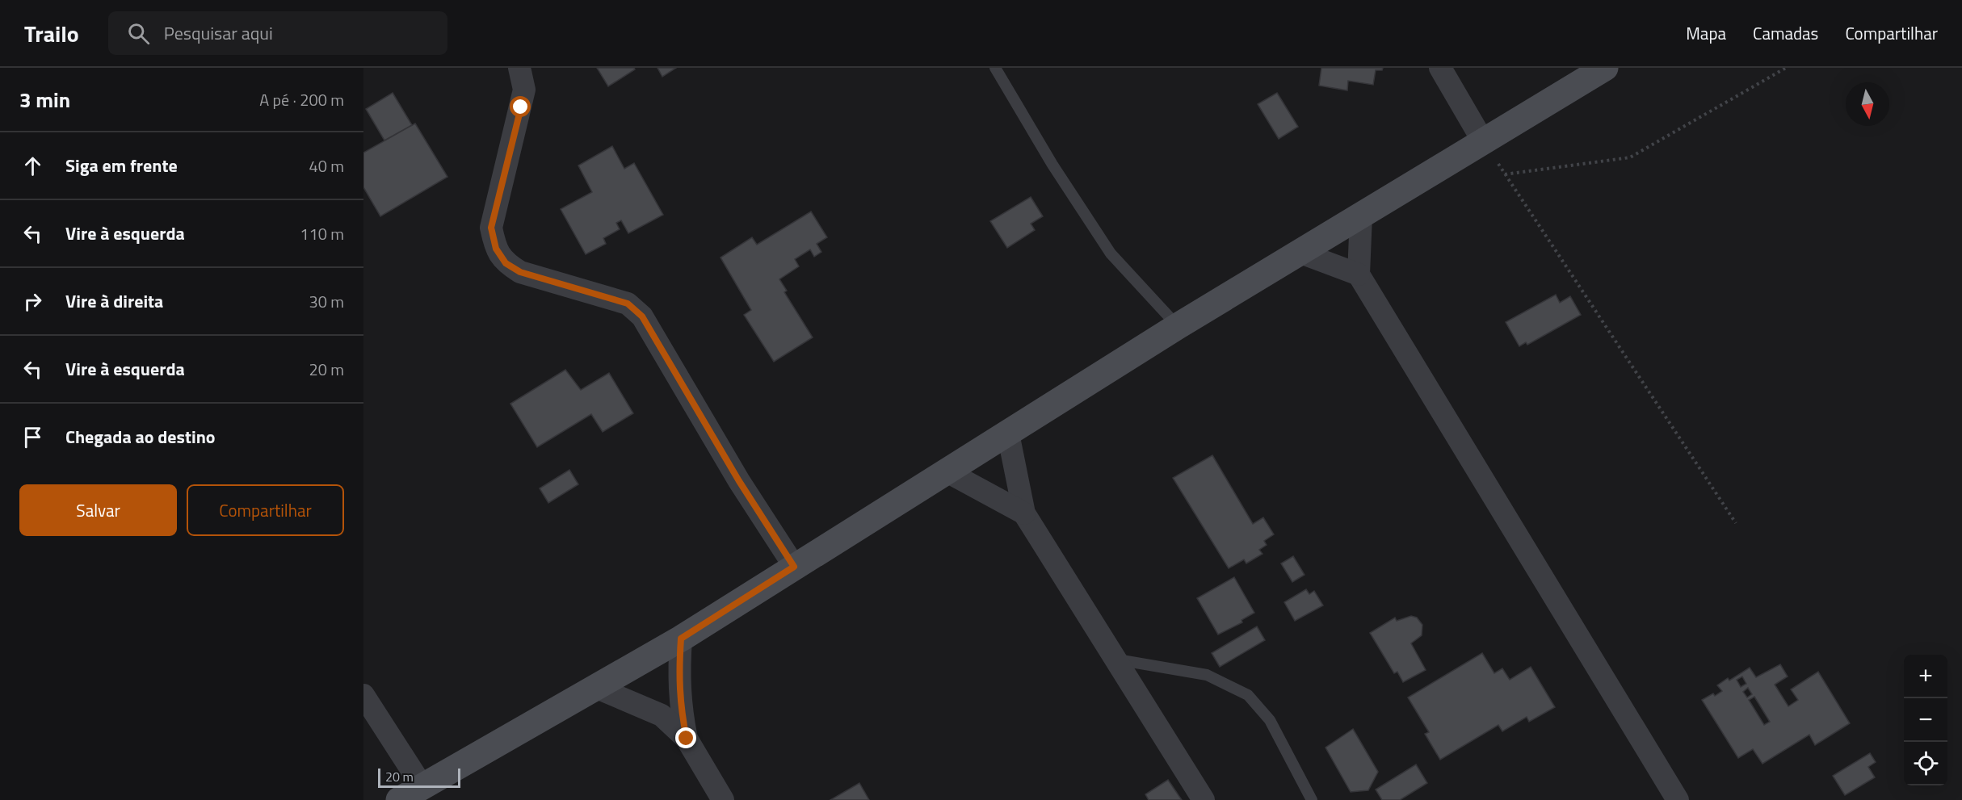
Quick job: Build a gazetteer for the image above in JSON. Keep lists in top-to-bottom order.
{
  "scale_bar": "20 m",
  "north": "bottom",
  "page": {
    "header": "Trailo",
    "search": "Pesquisar aqui",
    "nav": ["Mapa", "Camadas", "Compartilhar"],
    "heading": ["3 min", "A pé · 200 m"],
    "list": [
      ["Siga em frente", "40 m"],
      ["Vire à esquerda", "110 m"],
      ["Vire à direita", "30 m"],
      ["Vire à esquerda", "20 m"],
      "Chegada ao destino"
    ],
    "buttons": ["Salvar", "Compartilhar"],
    "map_buttons": ["+", "−"],
    "scale": "20 m"
  }
}
